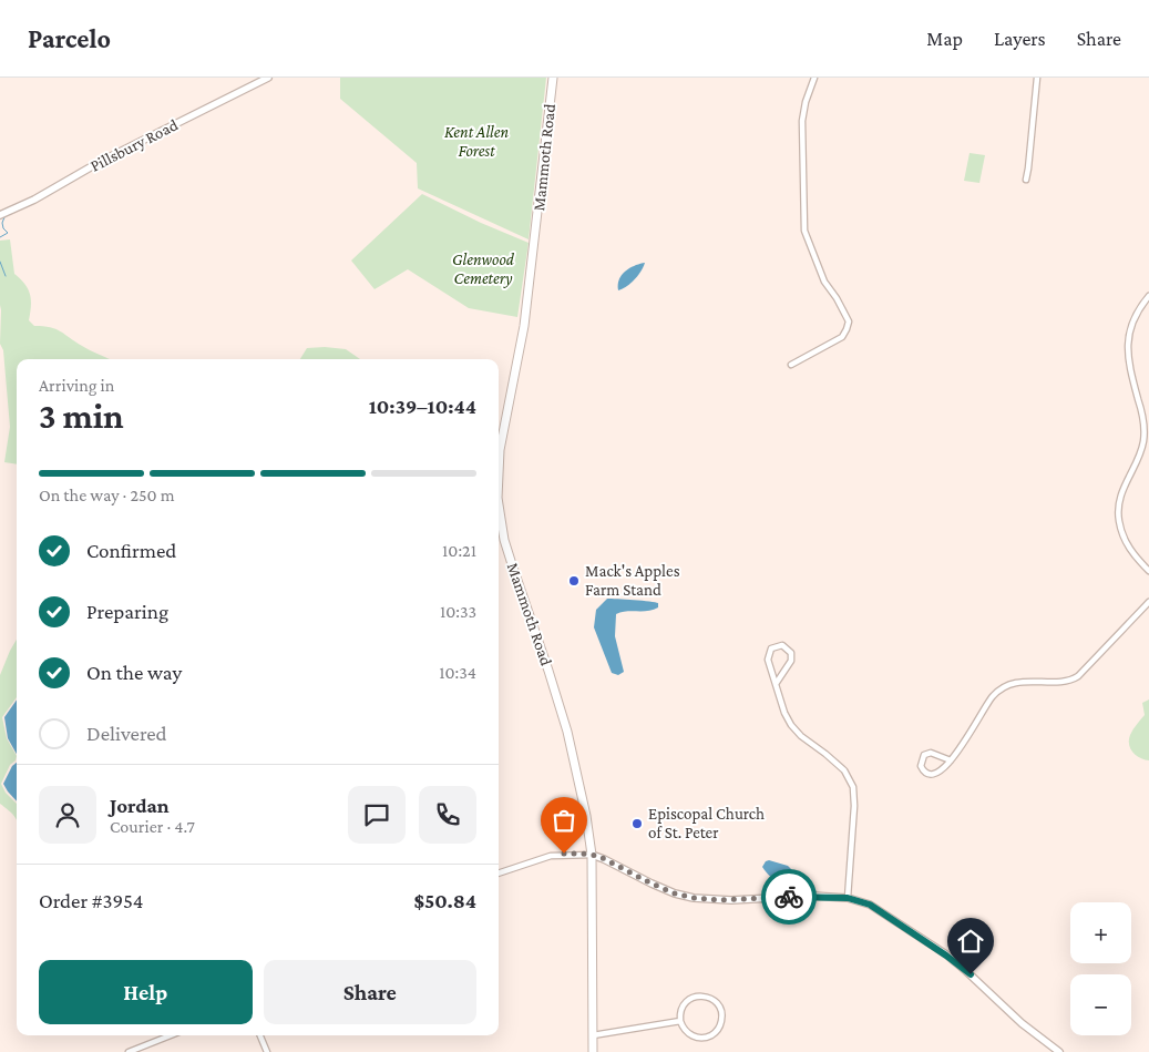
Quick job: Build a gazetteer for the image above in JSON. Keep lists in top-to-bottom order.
{
  "streets": {
    "main road": ["Mammoth Road"],
    "street": ["Pillsbury Road"]
  },
  "parks": ["Kent Allen Forest", "Glenwood Cemetery"],
  "places": ["Mack's Apples Farm Stand", "Episcopal Church of St. Peter"],
  "page": {
    "header": "Parcelo",
    "nav": ["Map", "Layers", "Share"],
    "heading": ["3 min", "Arriving in", "10:39–10:44"],
    "panel": [
      "Jordan",
      "Courier · 4.7",
      "Order #3954",
      "$50.84"
    ],
    "bar": "On the way · 250 m",
    "list": [
      ["Confirmed", "10:21"],
      ["Preparing", "10:33"],
      ["On the way", "10:34"],
      "Delivered"
    ],
    "map_buttons": ["+", "−"],
    "buttons": ["Help", "Share"]
  }
}
